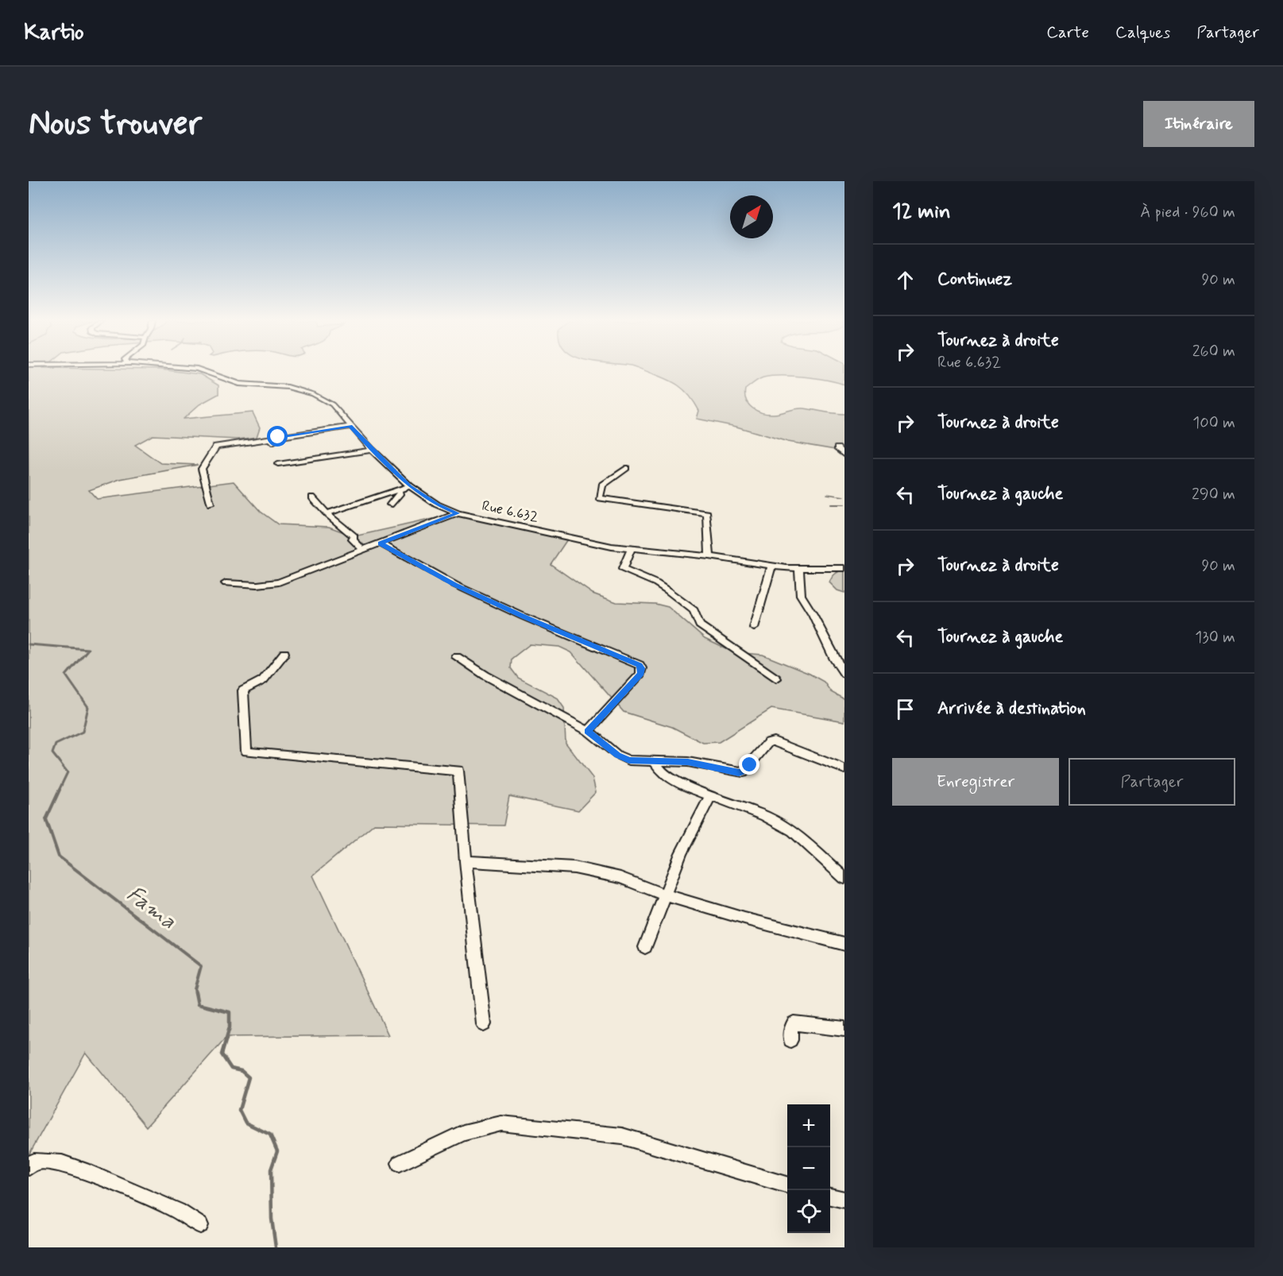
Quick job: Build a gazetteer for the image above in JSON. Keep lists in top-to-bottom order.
{
  "streets": {
    "street": ["Rue 6.632"]
  },
  "water": ["Fama"],
  "north": "top right",
  "page": {
    "header": "Kartio",
    "nav": ["Carte", "Calques", "Partager"],
    "buttons": [
      "Itinéraire",
      ["Enregistrer", "Partager"]
    ],
    "title": "Nous trouver",
    "heading": ["12 min", "À pied · 960 m"],
    "list": [
      ["Continuez", "90 m"],
      ["Tournez à droite", "Rue 6.632", "260 m"],
      ["Tournez à droite", "100 m"],
      ["Tournez à gauche", "290 m"],
      ["Tournez à droite", "90 m"],
      ["Tournez à gauche", "130 m"],
      "Arrivée à destination"
    ],
    "map_buttons": ["+", "−"]
  }
}
